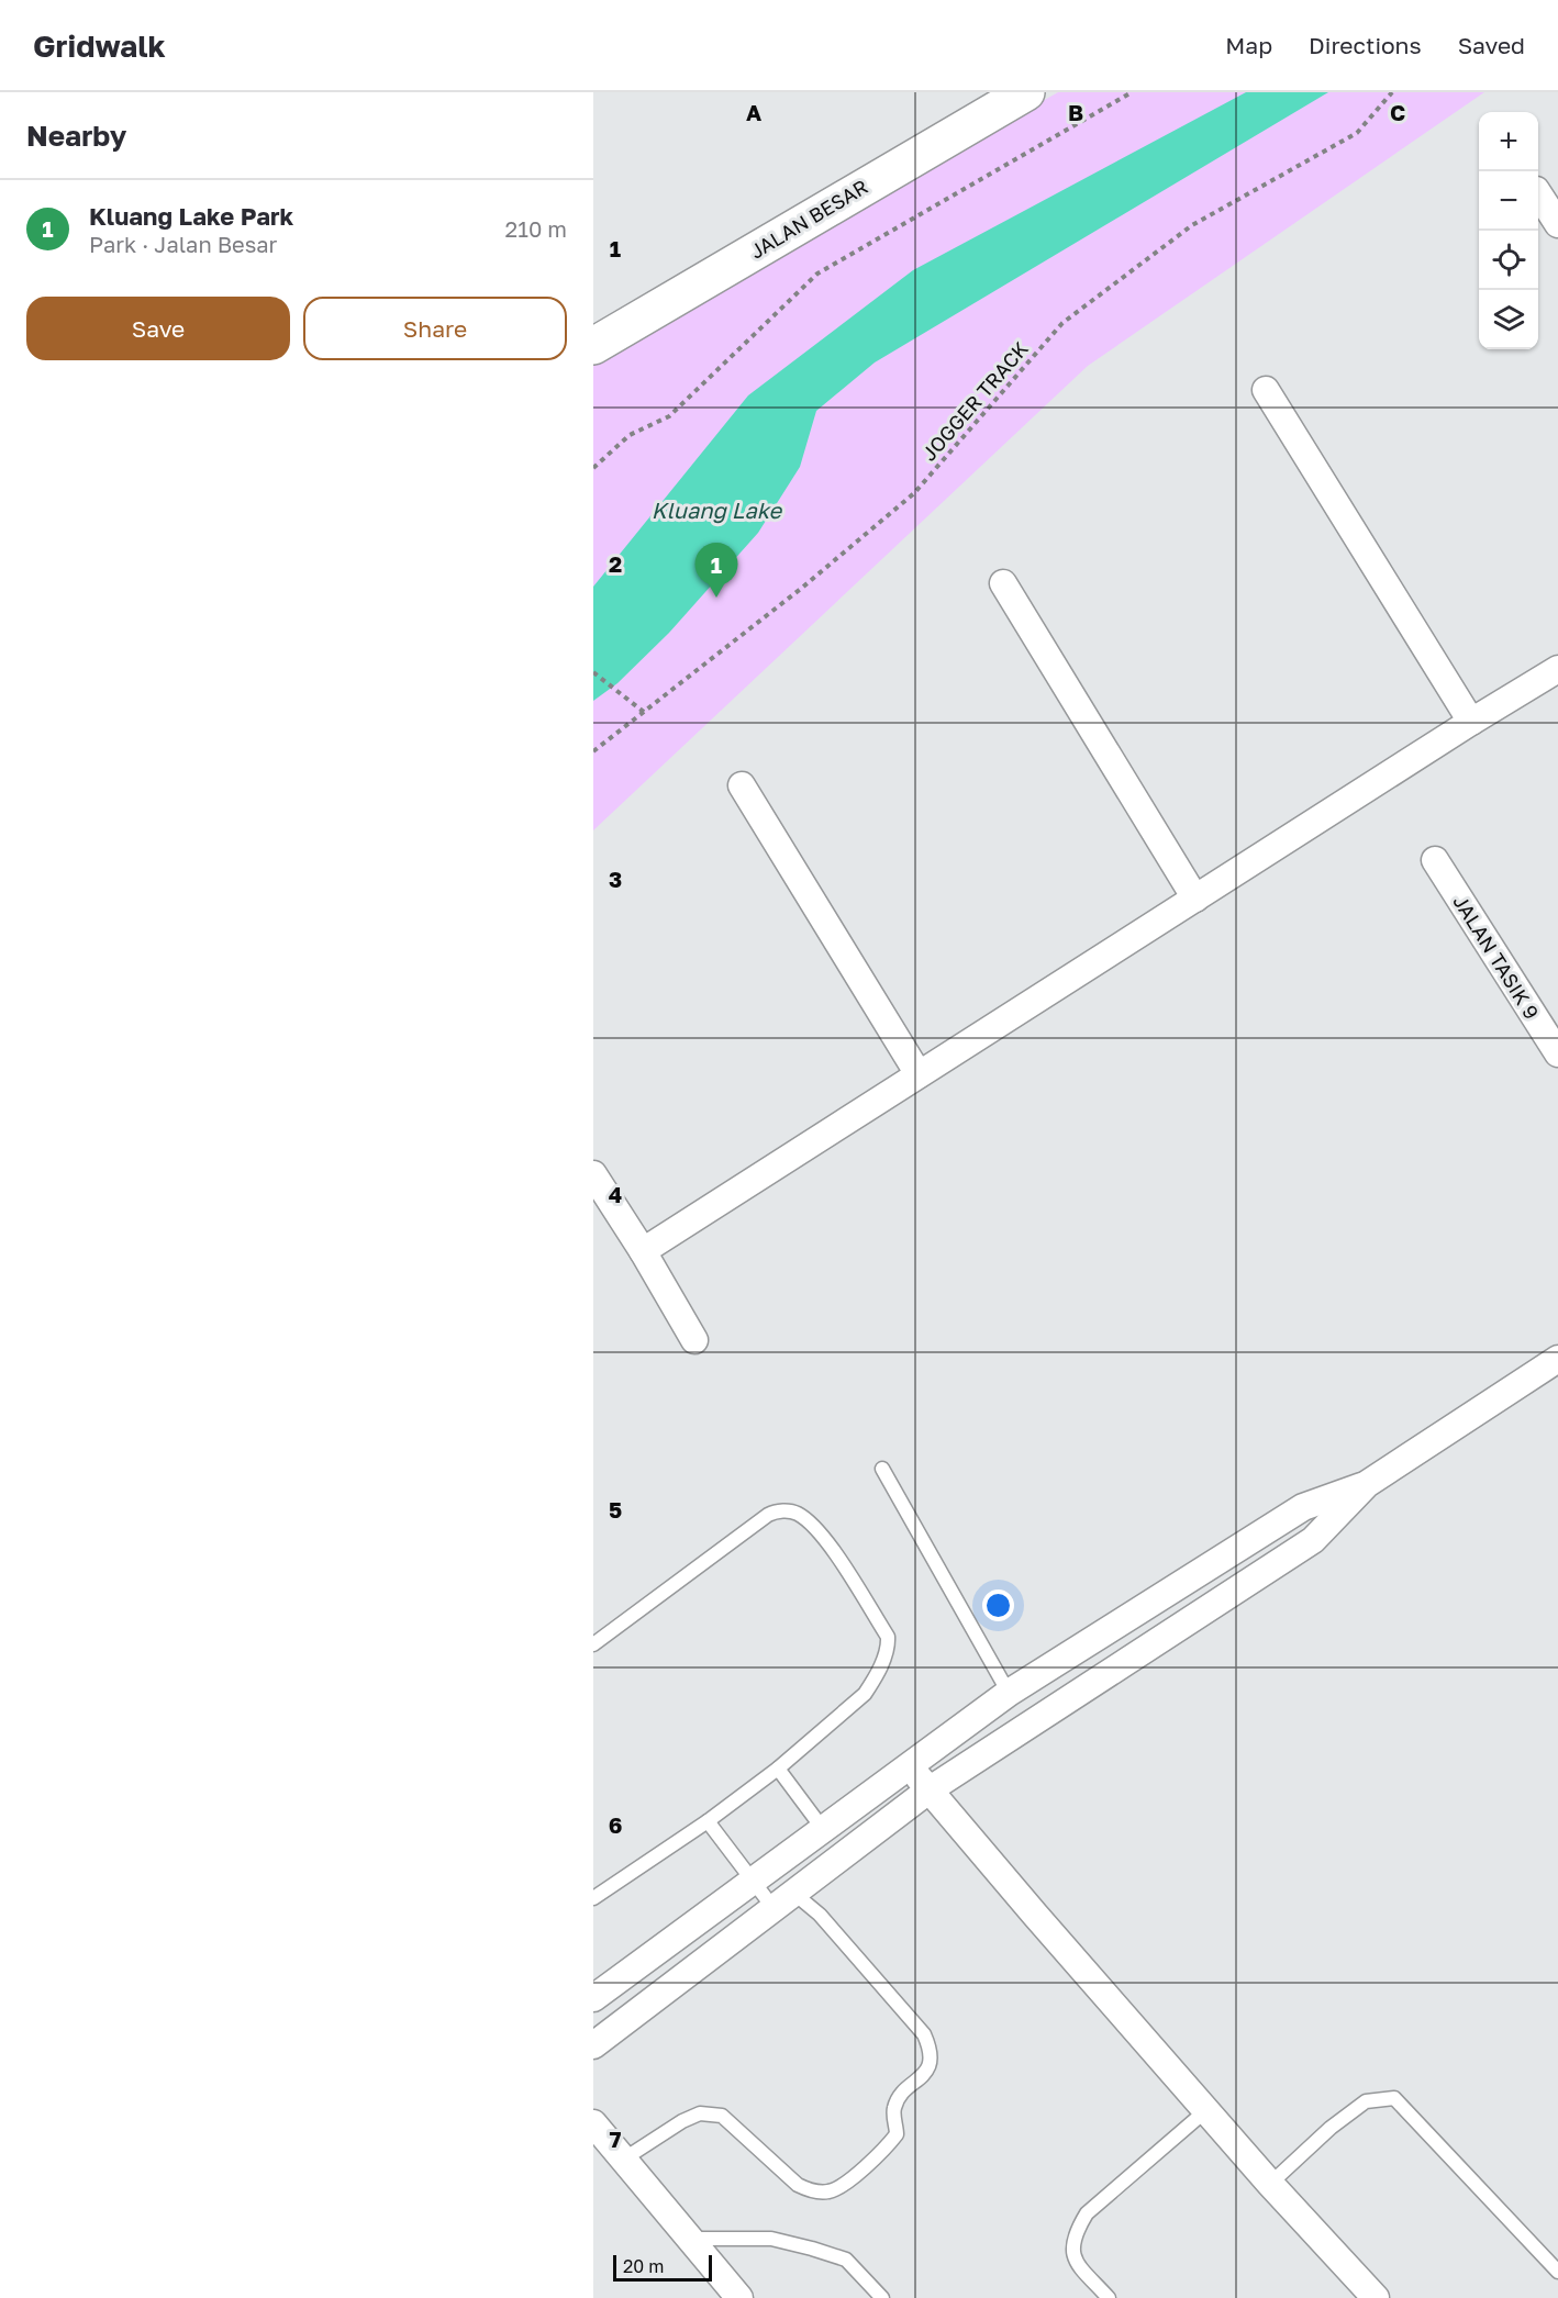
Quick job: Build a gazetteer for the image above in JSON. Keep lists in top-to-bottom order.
{
  "streets": {
    "main road": ["JALAN BESAR"],
    "street": ["JALAN TASIK 9"],
    "path": ["JOGGER TRACK"]
  },
  "water": ["Kluang Lake"],
  "scale_bar": "20 m",
  "page": {
    "header": "Gridwalk",
    "nav": ["Map", "Directions", "Saved"],
    "heading": "Nearby",
    "map_buttons": ["+", "−"],
    "list": [
      {
        "mark": "1",
        "name": "Kluang Lake Park",
        "note": "Park · Jalan Besar",
        "value": "210 m"
      }
    ],
    "buttons": ["Save", "Share"],
    "pins": "1",
    "scale": "20 m"
  },
  "grid": {
    "columns": ["A", "B", "C"],
    "rows": [
      "1",
      "2",
      "3",
      "4",
      "5",
      "6",
      "7"
    ]
  }
}
